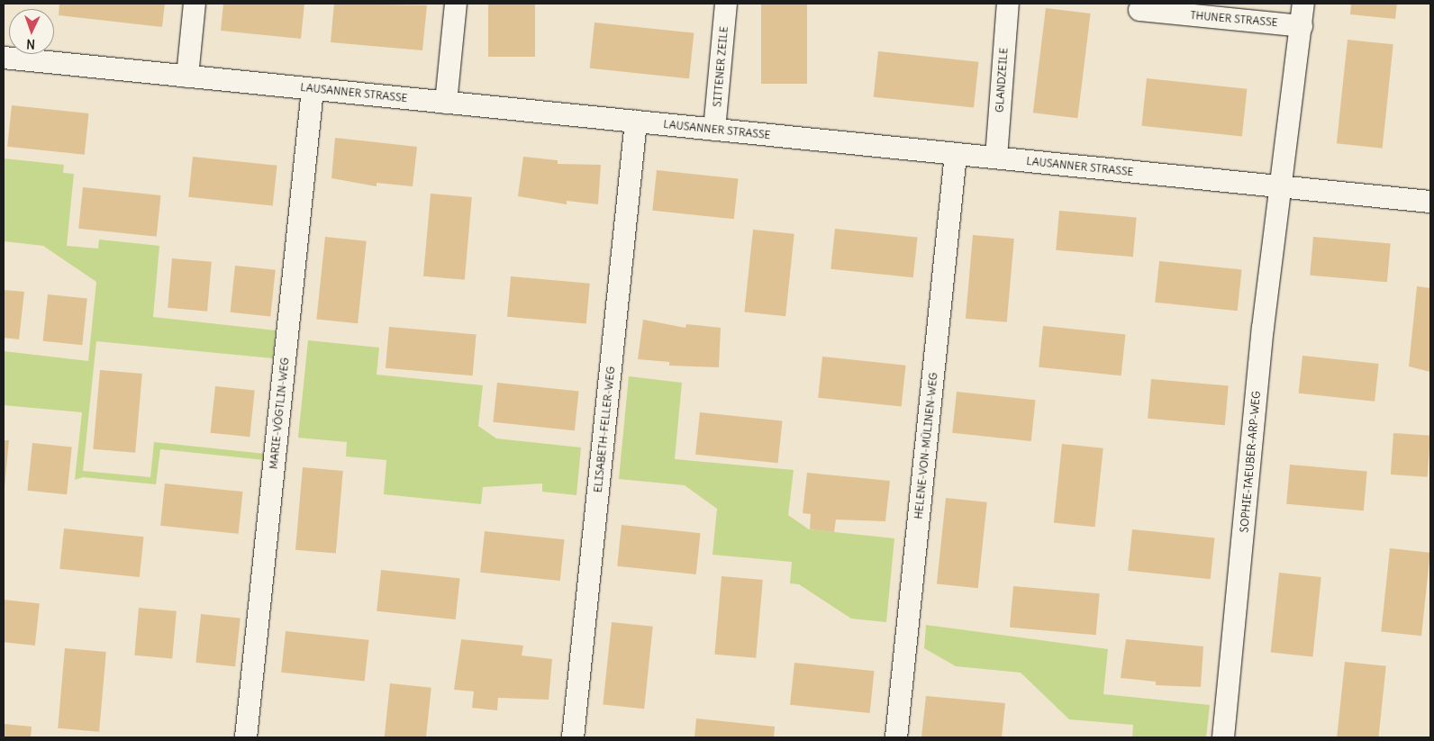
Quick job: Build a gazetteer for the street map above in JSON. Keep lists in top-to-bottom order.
{
  "streets": {
    "street": [
      "THUNER STRASSE",
      "SITTENER ZEILE",
      "GLANDZEILE",
      "LAUSANNER STRASSE",
      "MARIE-VÖGTLIN-WEG",
      "ELISABETH-FELLER-WEG",
      "HELENE-VON-MÜLINEN-WEG",
      "SOPHIE-TAEUBER-ARP-WEG"
    ]
  },
  "crossings": [
    ["SITTENER ZEILE", "LAUSANNER STRASSE"],
    ["GLANDZEILE", "LAUSANNER STRASSE"],
    ["LAUSANNER STRASSE", "MARIE-VÖGTLIN-WEG"],
    ["LAUSANNER STRASSE", "ELISABETH-FELLER-WEG"],
    ["LAUSANNER STRASSE", "HELENE-VON-MÜLINEN-WEG"],
    ["LAUSANNER STRASSE", "SOPHIE-TAEUBER-ARP-WEG"]
  ],
  "north": "bottom"
}
